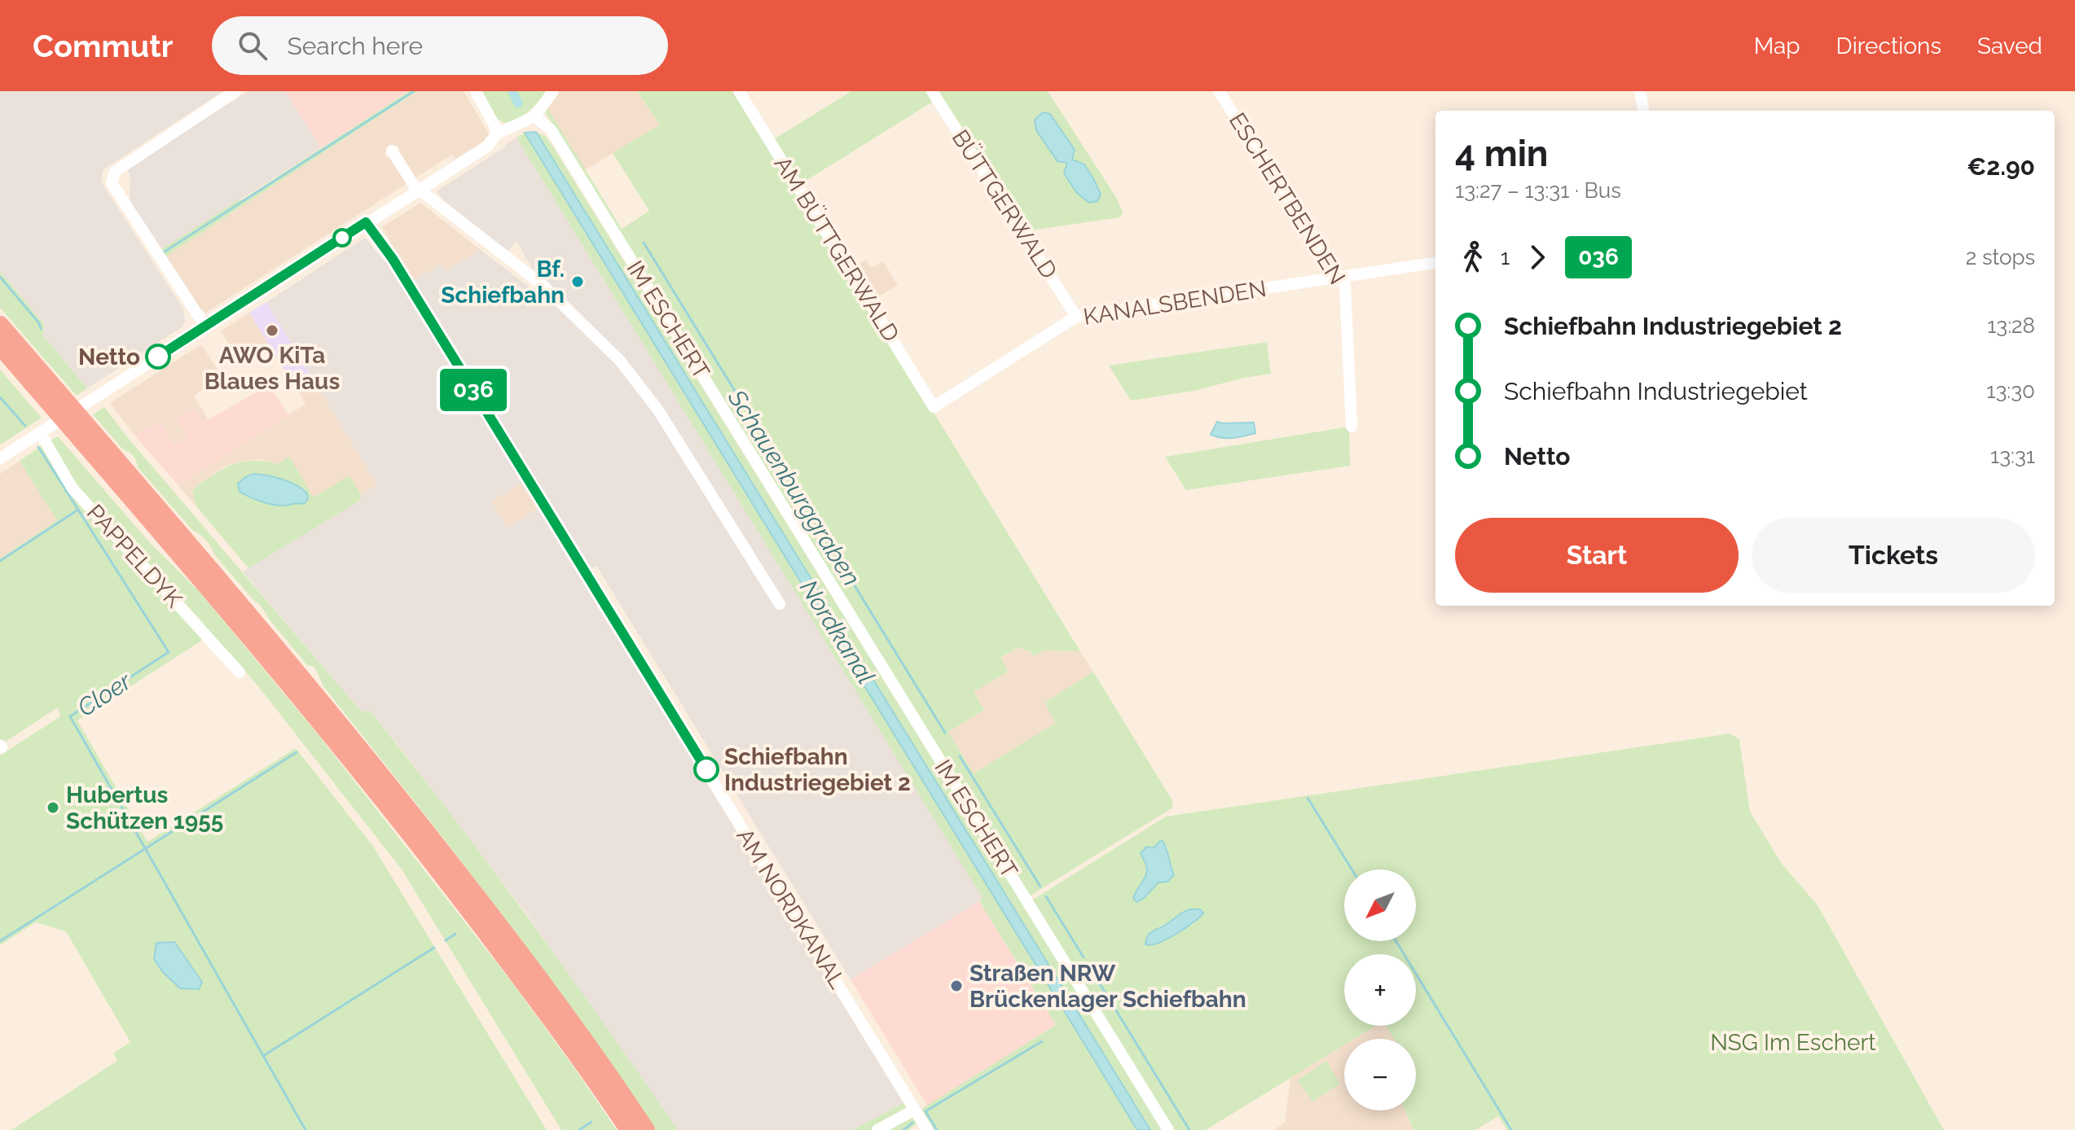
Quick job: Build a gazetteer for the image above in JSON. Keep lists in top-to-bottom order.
{
  "streets": {
    "street": [
      "ESCHERTBENDEN",
      "BÜTTGERWALD",
      "AM BÜTTGERWALD",
      "KANALSBENDEN",
      "IM ESCHERT",
      "PAPPELDYK",
      "AM NORDKANAL"
    ]
  },
  "crossings": [
    ["ESCHERTBENDEN", "KANALSBENDEN"],
    ["BÜTTGERWALD", "KANALSBENDEN"],
    ["AM BÜTTGERWALD", "KANALSBENDEN"]
  ],
  "water": ["Schauenburggraben", "Nordkanal", "Cloer"],
  "parks": ["NSG Im Eschert"],
  "places": [
    "Bf. Schiefbahn",
    "AWO KiTa Blaues Haus",
    "Netto",
    "Schiefbahn Industriegebiet 2",
    "Hubertus Schützen 1955",
    "Straßen NRW Brückenlager Schiefbahn"
  ],
  "lines": ["bus line 036"],
  "north": "bottom left",
  "page": {
    "header": "Commutr",
    "search": "Search here",
    "nav": ["Map", "Directions", "Saved"],
    "on_map": "036",
    "heading": ["4 min", "13:27 – 13:31 · Bus", "€2.90"],
    "legs": ["1", "036", "2 stops"],
    "list": [
      {
        "name": "Schiefbahn Industriegebiet 2",
        "value": "13:28"
      },
      {
        "name": "Schiefbahn Industriegebiet",
        "value": "13:30"
      },
      {
        "name": "Netto",
        "value": "13:31"
      }
    ],
    "buttons": ["Start", "Tickets"],
    "map_buttons": ["+", "−"]
  }
}
